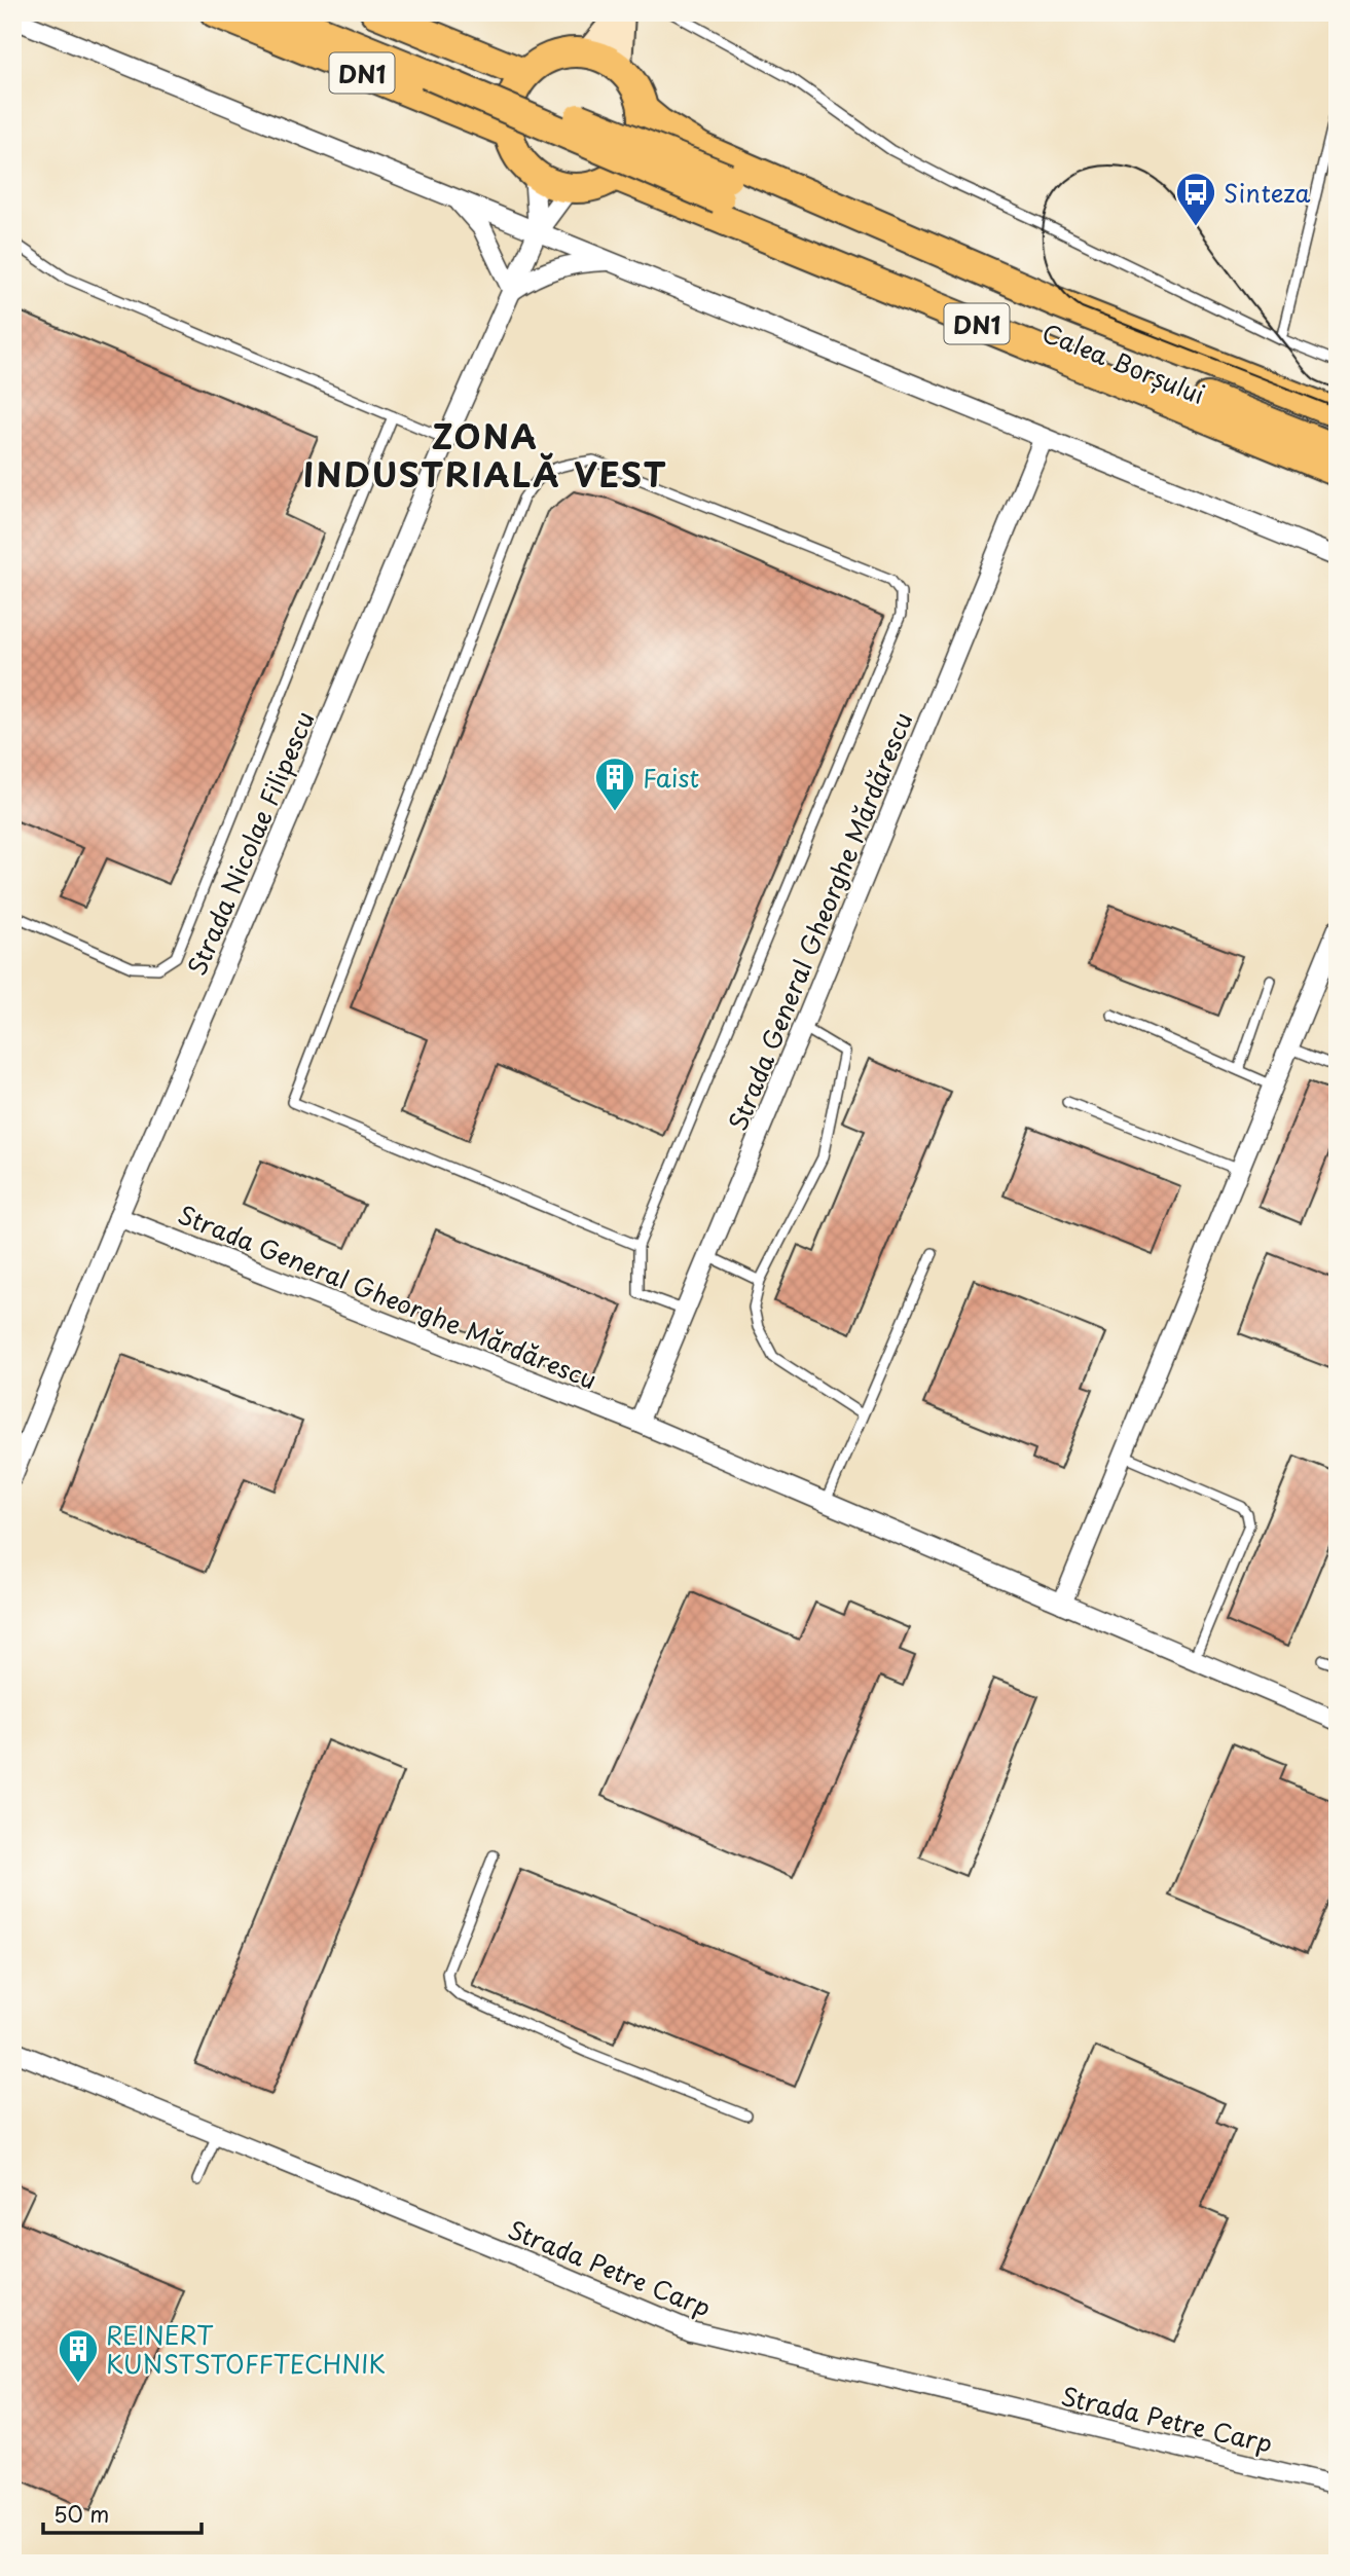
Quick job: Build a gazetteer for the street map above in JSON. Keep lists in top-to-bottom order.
{
  "streets": {
    "main road": ["DN1", "Calea Borșului"],
    "street": ["Strada Nicolae Filipescu", "Strada General Gheorghe Mărdărescu", "Strada Petre Carp"]
  },
  "crossings": [
    ["DN1", "Strada Nicolae Filipescu"],
    ["Strada Nicolae Filipescu", "Strada General Gheorghe Mărdărescu"]
  ],
  "districts": ["ZONA INDUSTRIALĂ VEST"],
  "places": {
    "bus stop": ["Sinteza"],
    "building": ["Faist", "REINERT KUNSTSTOFFTECHNIK"]
  },
  "scale_bar": "50 m"
}
